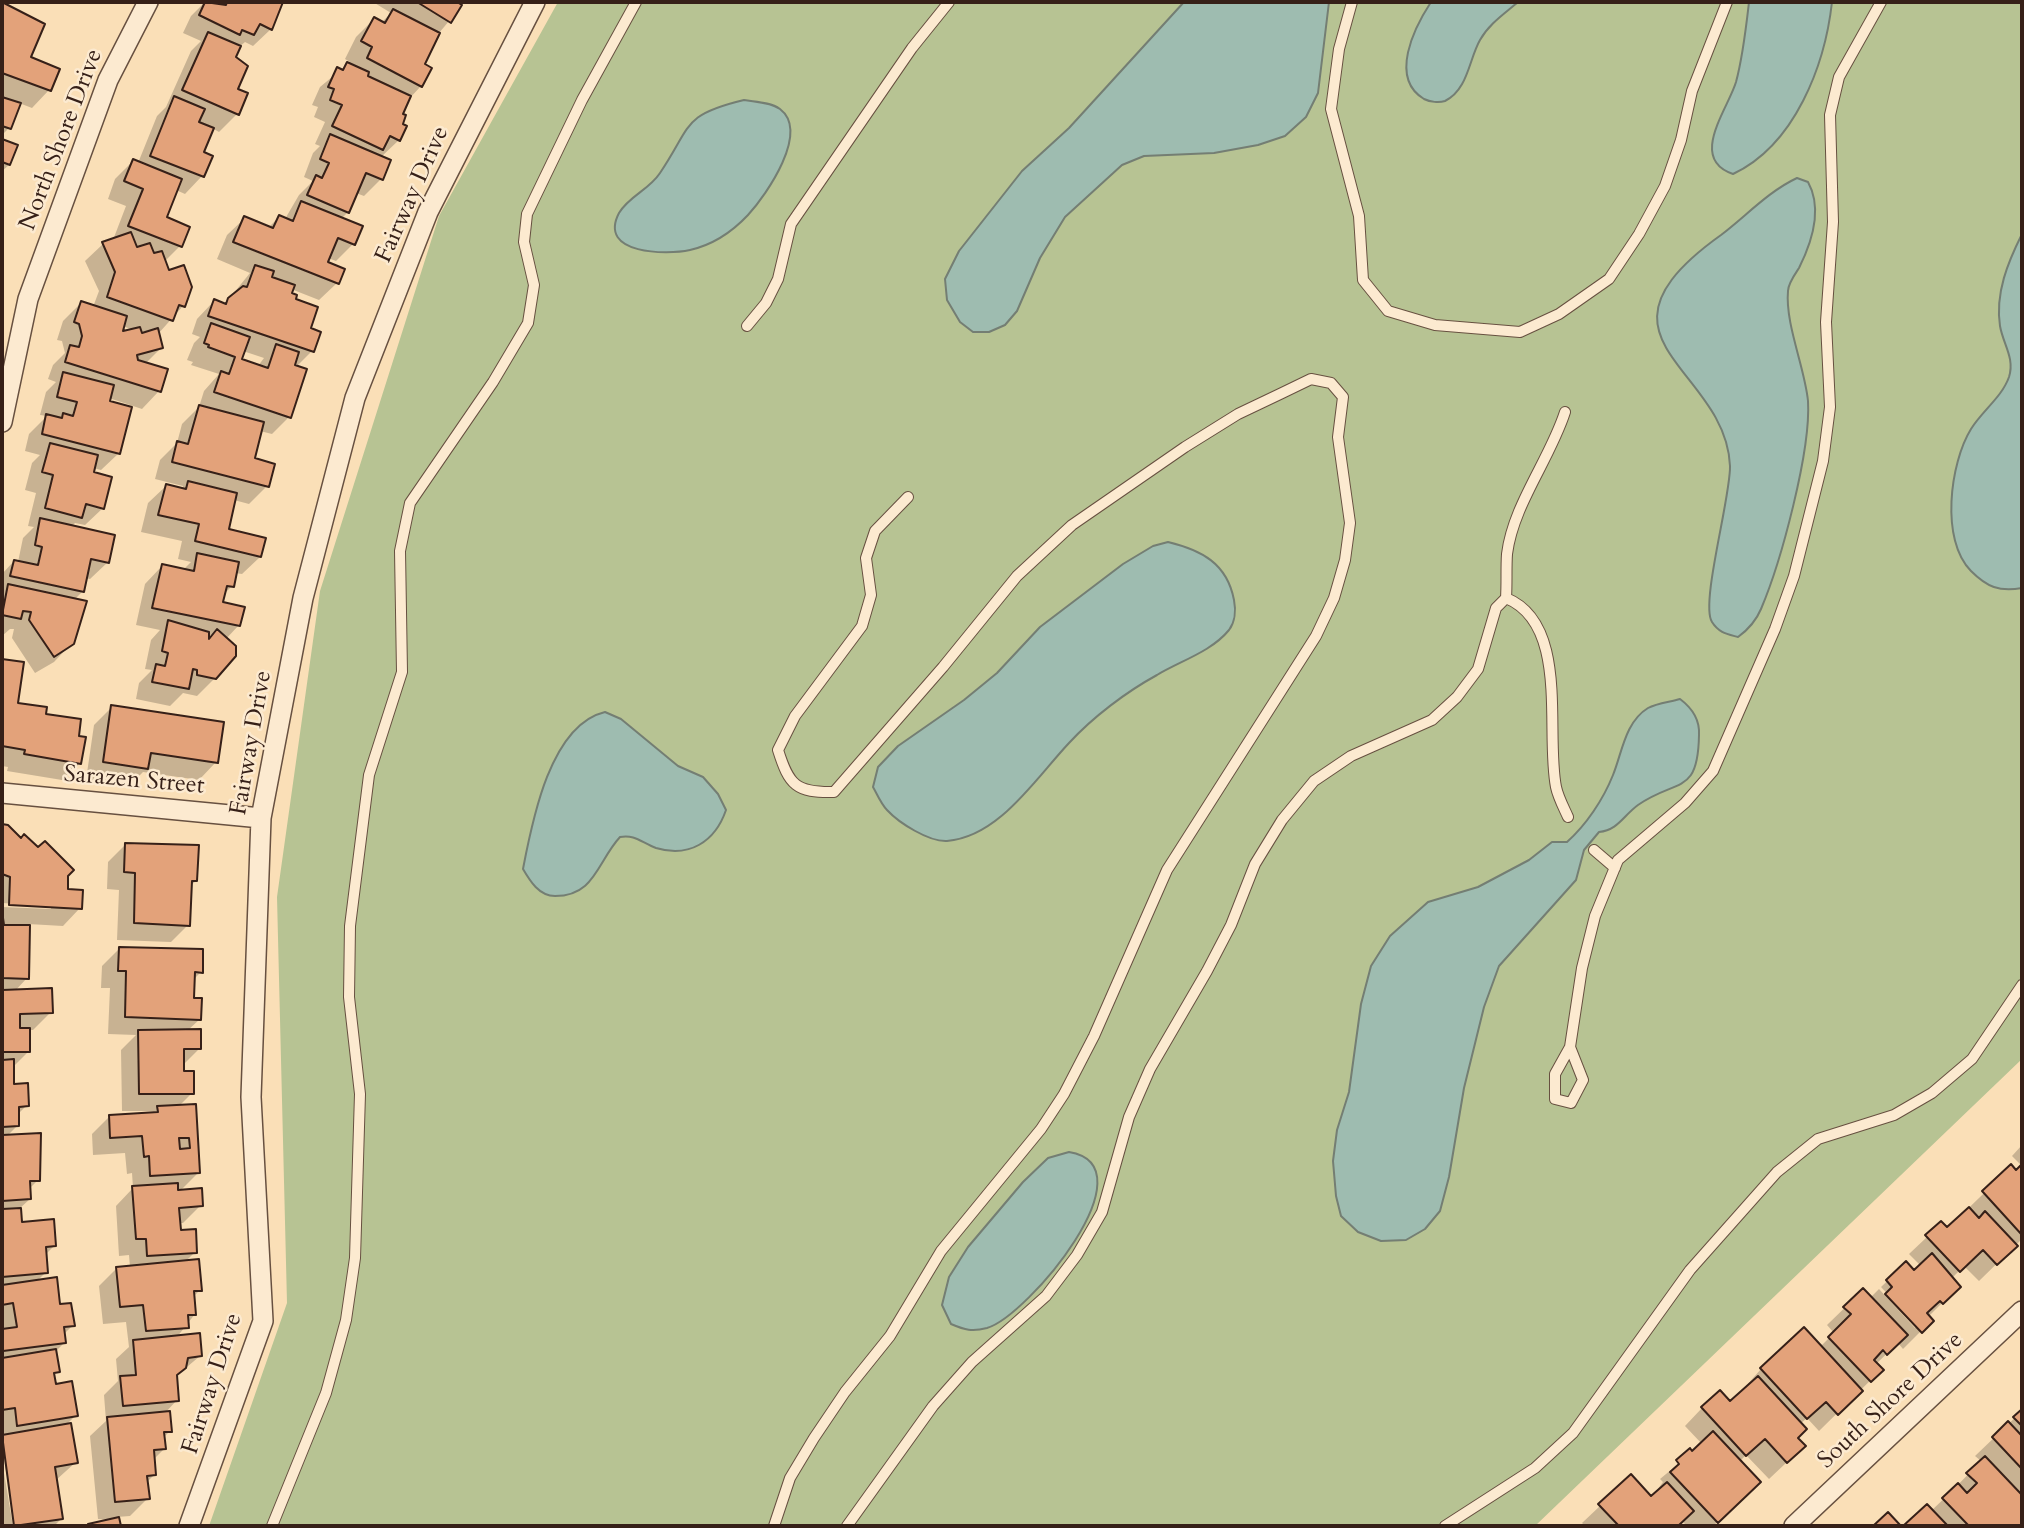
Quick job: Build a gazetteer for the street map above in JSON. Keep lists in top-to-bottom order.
{
  "streets": {
    "street": [
      "North Shore Drive",
      "Fairway Drive",
      "Sarazen Street",
      "South Shore Drive"
    ]
  },
  "crossings": [
    ["Fairway Drive", "Sarazen Street"]
  ]
}
